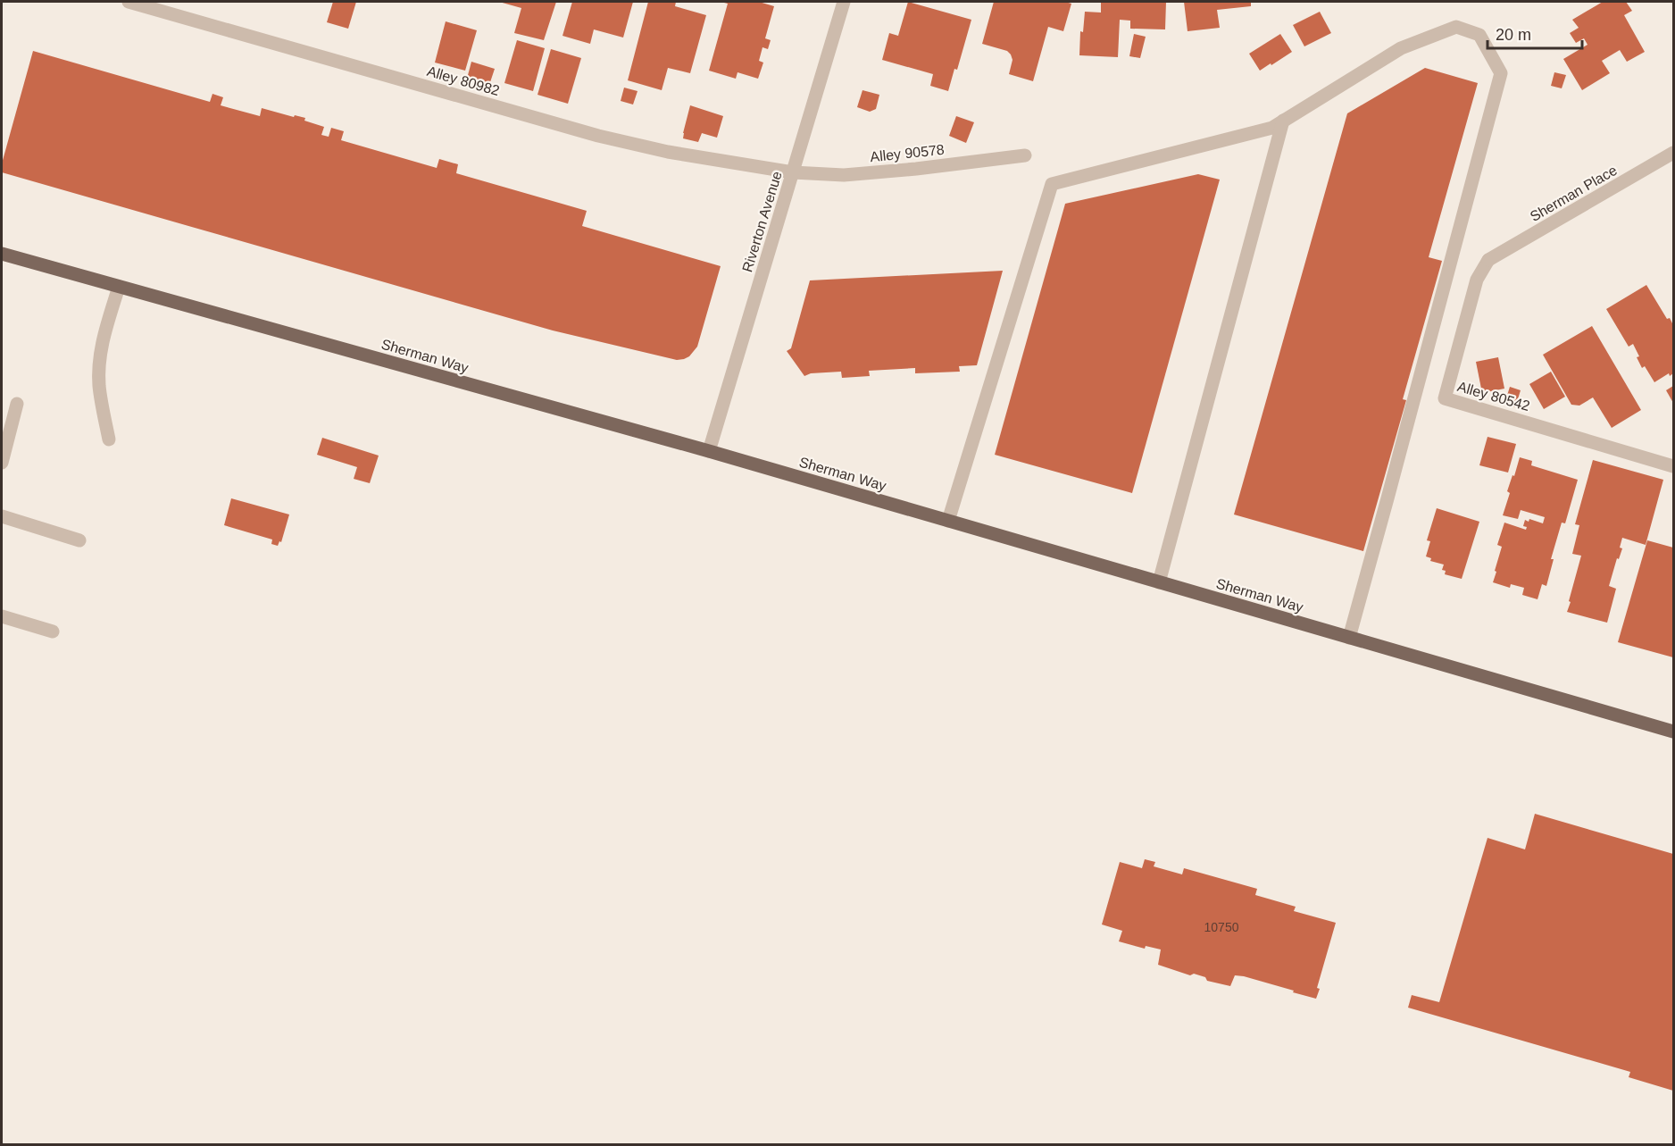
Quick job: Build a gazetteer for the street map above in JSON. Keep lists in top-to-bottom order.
{
  "streets": {
    "main road": ["Sherman Way"],
    "street": [
      "Alley 80982",
      "Alley 90578",
      "Sherman Place",
      "Riverton Avenue",
      "Alley 80542"
    ]
  },
  "crossings": [
    ["Alley 80982", "Alley 90578"],
    ["Alley 80982", "Riverton Avenue"],
    ["Alley 90578", "Riverton Avenue"],
    ["Sherman Place", "Alley 80542"],
    ["Riverton Avenue", "Sherman Way"]
  ],
  "house_numbers": ["10750"],
  "scale_bar": "20 m"
}
